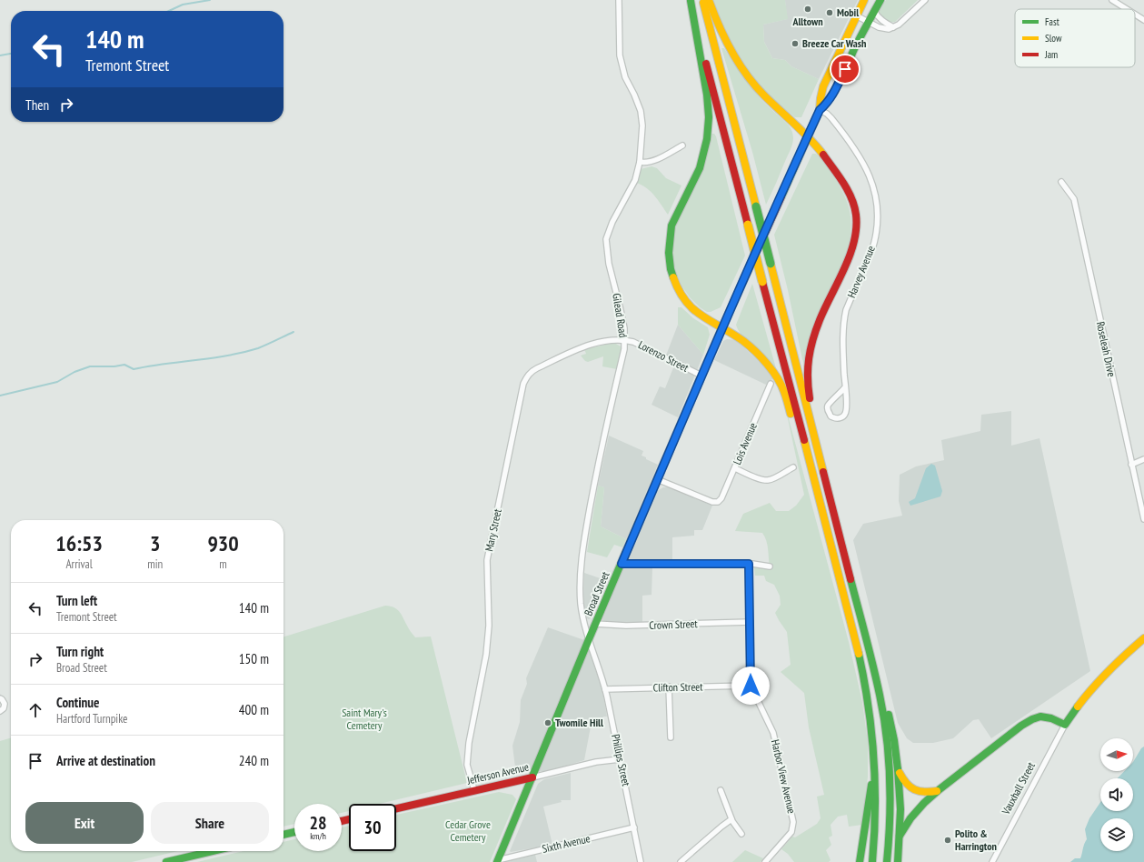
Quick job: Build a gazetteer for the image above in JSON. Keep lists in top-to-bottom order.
{
  "streets": {
    "main road": ["Broad Street", "Jefferson Avenue", "Vauxhall Street"],
    "street": [
      "Harvey Avenue",
      "Gilead Road",
      "Roseleah Drive",
      "Lorenzo Street",
      "Lois Avenue",
      "Mary Street",
      "Crown Street",
      "Clifton Street",
      "Phillips Street",
      "Harbor View Avenue",
      "Sixth Avenue"
    ]
  },
  "crossings": [
    ["Harvey Avenue", "Broad Street"],
    ["Gilead Road", "Lorenzo Street"],
    ["Gilead Road", "Mary Street"],
    ["Gilead Road", "Broad Street"],
    ["Gilead Road", "Phillips Street"],
    ["Lorenzo Street", "Mary Street"],
    ["Lorenzo Street", "Broad Street"],
    ["Lois Avenue", "Broad Street"],
    ["Mary Street", "Jefferson Avenue"],
    ["Broad Street", "Crown Street"],
    ["Broad Street", "Phillips Street"],
    ["Broad Street", "Jefferson Avenue"],
    ["Broad Street", "Sixth Avenue"],
    ["Clifton Street", "Phillips Street"],
    ["Clifton Street", "Harbor View Avenue"],
    ["Phillips Street", "Jefferson Avenue"],
    ["Phillips Street", "Sixth Avenue"]
  ],
  "parks": ["Saint Mary's Cemetery", "Cedar Grove Cemetery"],
  "places": [
    "Alltown",
    "Mobil",
    "Breeze Car Wash",
    "Twomile Hill",
    "Polito & Harrington"
  ],
  "legend": ["Fast", "Slow", "Jam"],
  "north": "right",
  "page": {
    "turn": ["140 m", "Tremont Street"],
    "then": "Then",
    "eta": [
      "16:53",
      "Arrival",
      "3",
      "min",
      "930",
      "m"
    ],
    "list": [
      {
        "name": "Turn left",
        "note": "Tremont Street",
        "value": "140 m"
      },
      {
        "name": "Turn right",
        "note": "Broad Street",
        "value": "150 m"
      },
      {
        "name": "Continue",
        "note": "Hartford Turnpike",
        "value": "400 m"
      },
      {
        "name": "Arrive at destination",
        "value": "240 m"
      }
    ],
    "buttons": ["Exit", "Share"],
    "speed": "28 km/h",
    "limit": "30"
  }
}
